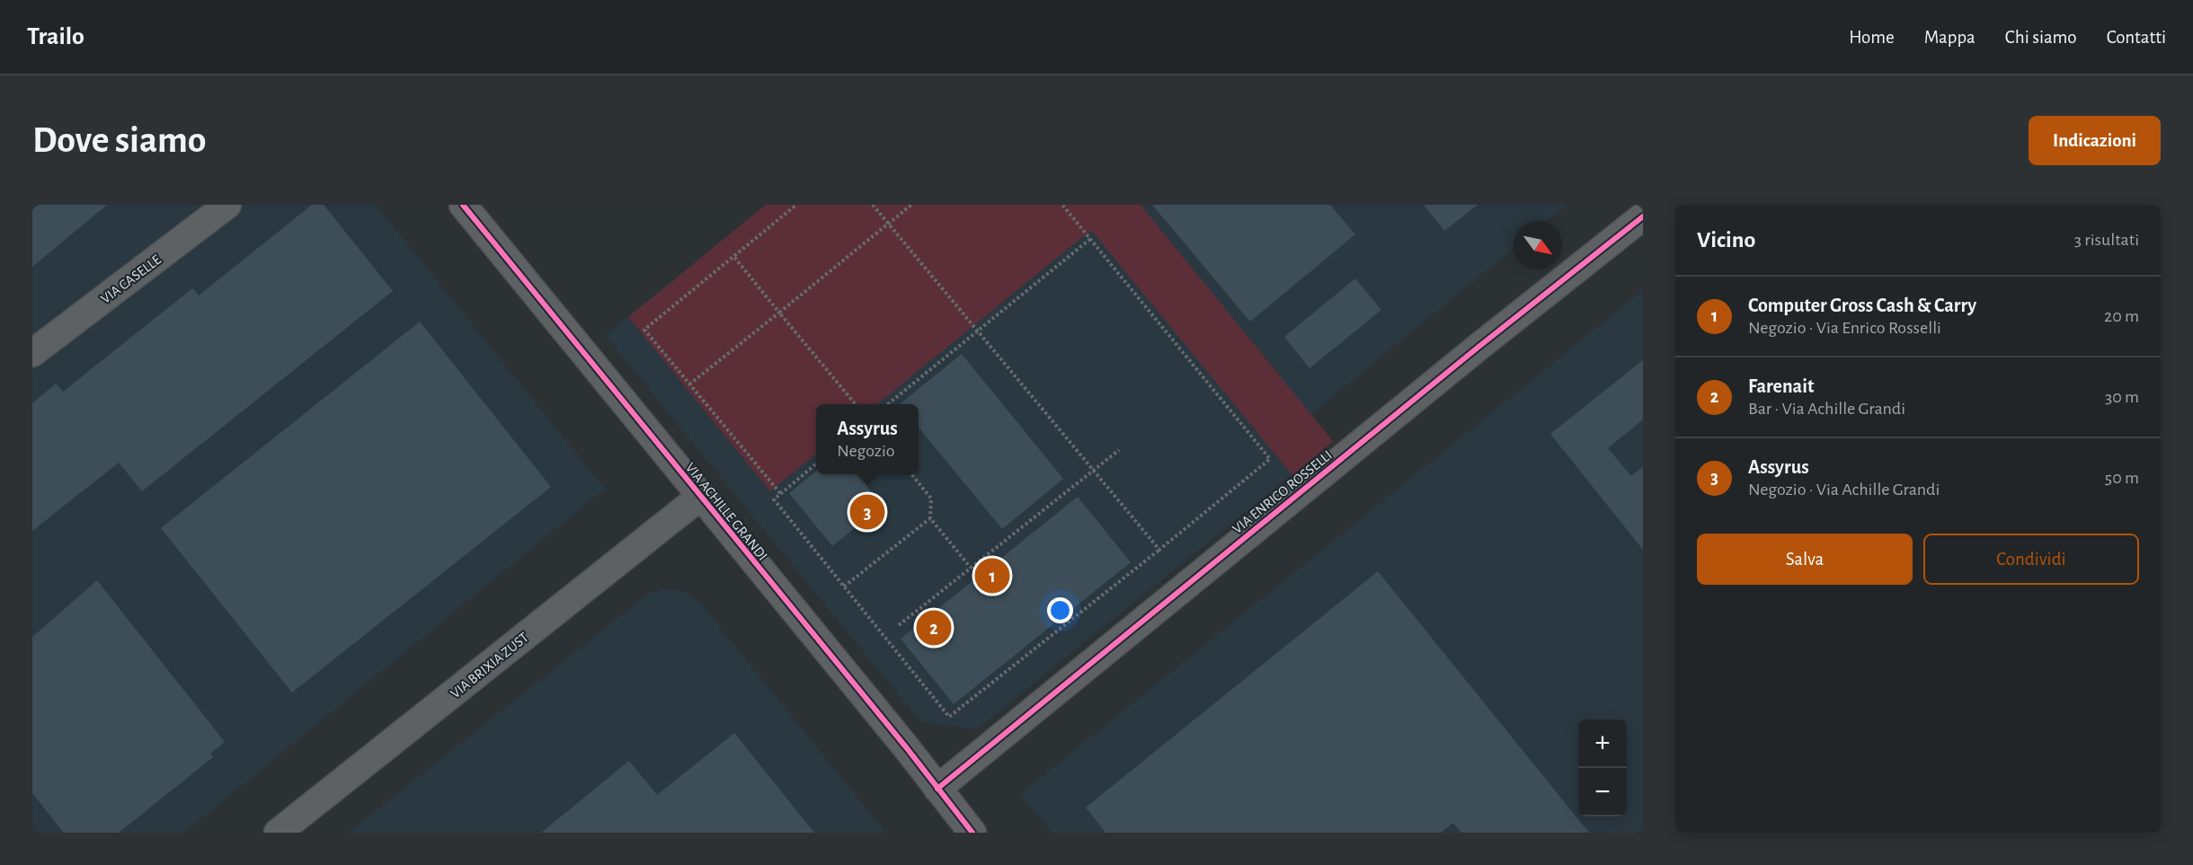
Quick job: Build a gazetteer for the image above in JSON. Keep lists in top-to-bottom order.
{
  "streets": {
    "street": [
      "VIA CASELLE",
      "VIA ENRICO ROSSELLI",
      "VIA ACHILLE GRANDI",
      "VIA BRIXIA ZUST"
    ]
  },
  "crossings": [
    ["VIA ENRICO ROSSELLI", "VIA ACHILLE GRANDI"],
    ["VIA ACHILLE GRANDI", "VIA BRIXIA ZUST"]
  ],
  "north": "bottom right",
  "page": {
    "header": "Trailo",
    "nav": [
      "Home",
      "Mappa",
      "Chi siamo",
      "Contatti"
    ],
    "buttons": [
      "Indicazioni",
      ["Salva", "Condividi"]
    ],
    "title": "Dove siamo",
    "heading": ["Vicino", "3 risultati"],
    "list": [
      {
        "mark": "1",
        "name": "Computer Gross Cash & Carry",
        "note": "Negozio · Via Enrico Rosselli",
        "value": "20 m"
      },
      {
        "mark": "2",
        "name": "Farenait",
        "note": "Bar · Via Achille Grandi",
        "value": "30 m"
      },
      {
        "mark": "3",
        "name": "Assyrus",
        "note": "Negozio · Via Achille Grandi",
        "value": "50 m"
      }
    ],
    "popup": ["Assyrus", "Negozio"],
    "pins": ["3", "1", "2"],
    "map_buttons": ["+", "−"]
  }
}
